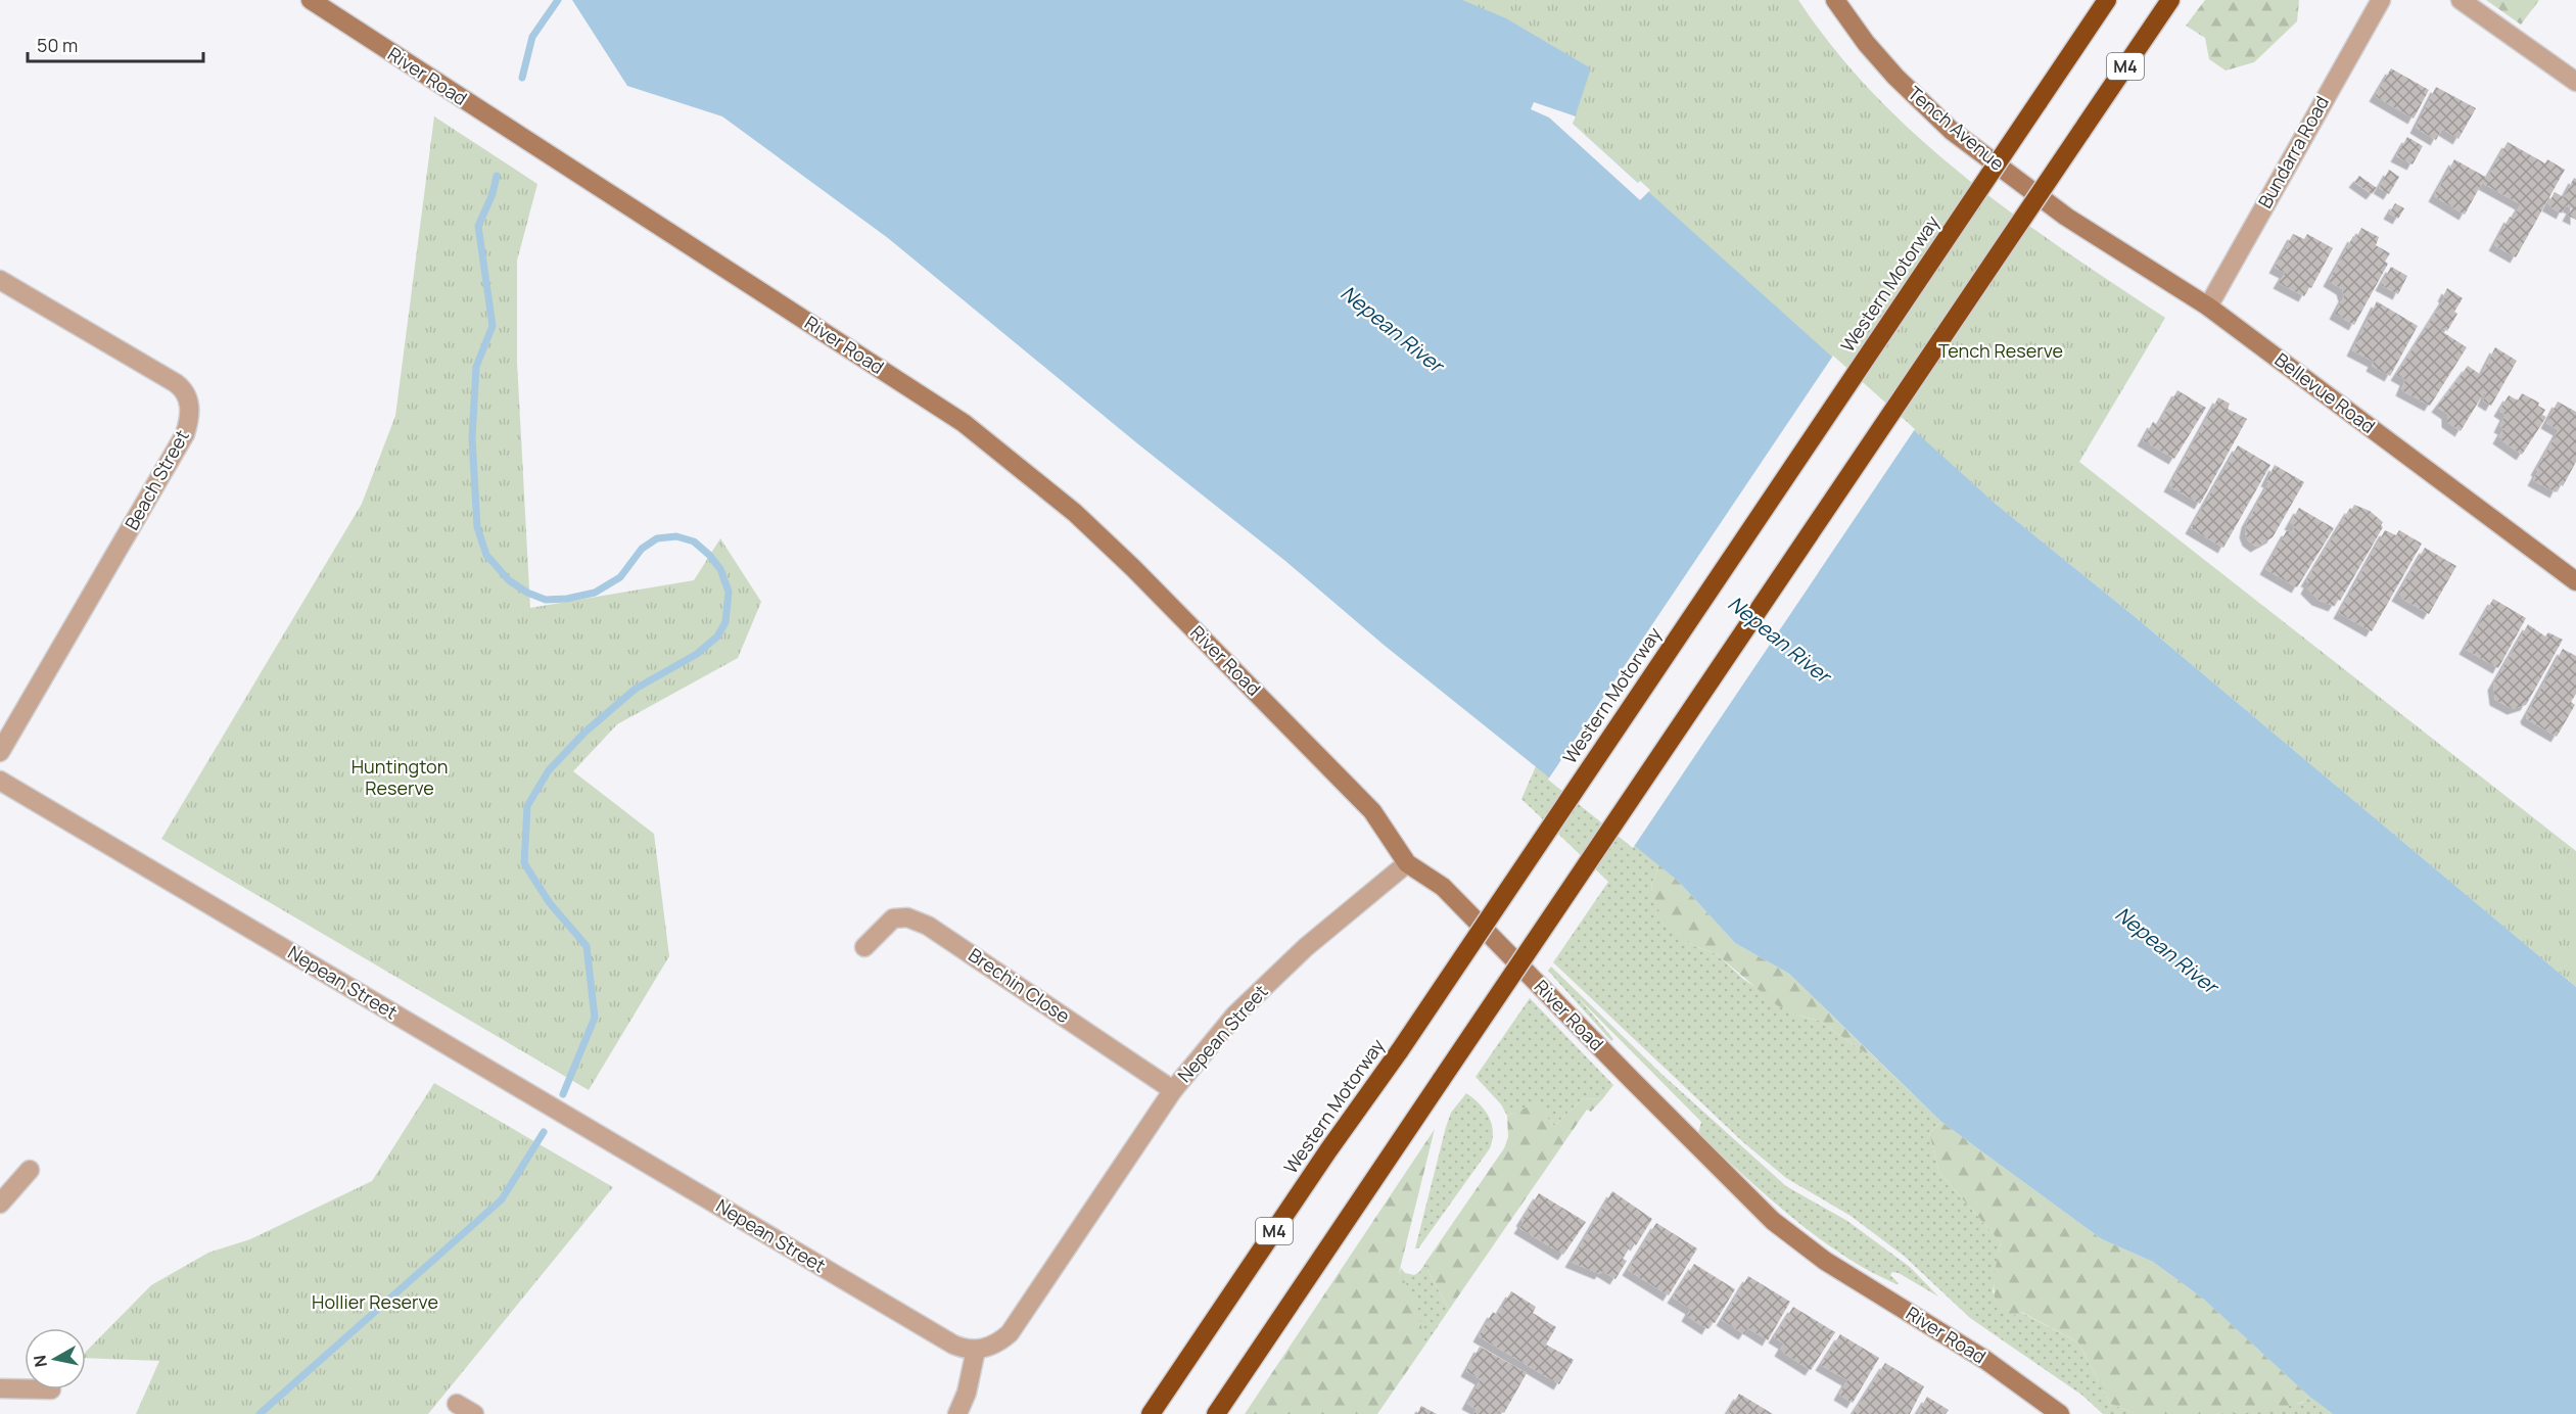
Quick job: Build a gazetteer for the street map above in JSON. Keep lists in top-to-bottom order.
{
  "streets": {
    "highway": ["M4", "Western Motorway"],
    "street": [
      "River Road",
      "Tench Avenue",
      "Bundarra Road",
      "Bellevue Road",
      "Beach Street",
      "Nepean Street",
      "Brechin Close"
    ]
  },
  "crossings": [
    ["River Road", "Nepean Street"],
    ["Tench Avenue", "Bellevue Road"],
    ["Bundarra Road", "Bellevue Road"],
    ["Nepean Street", "Brechin Close"]
  ],
  "water": ["Nepean River"],
  "parks": ["Tench Reserve", "Huntington Reserve", "Hollier Reserve"],
  "scale_bar": "50 m",
  "north": "left"
}
